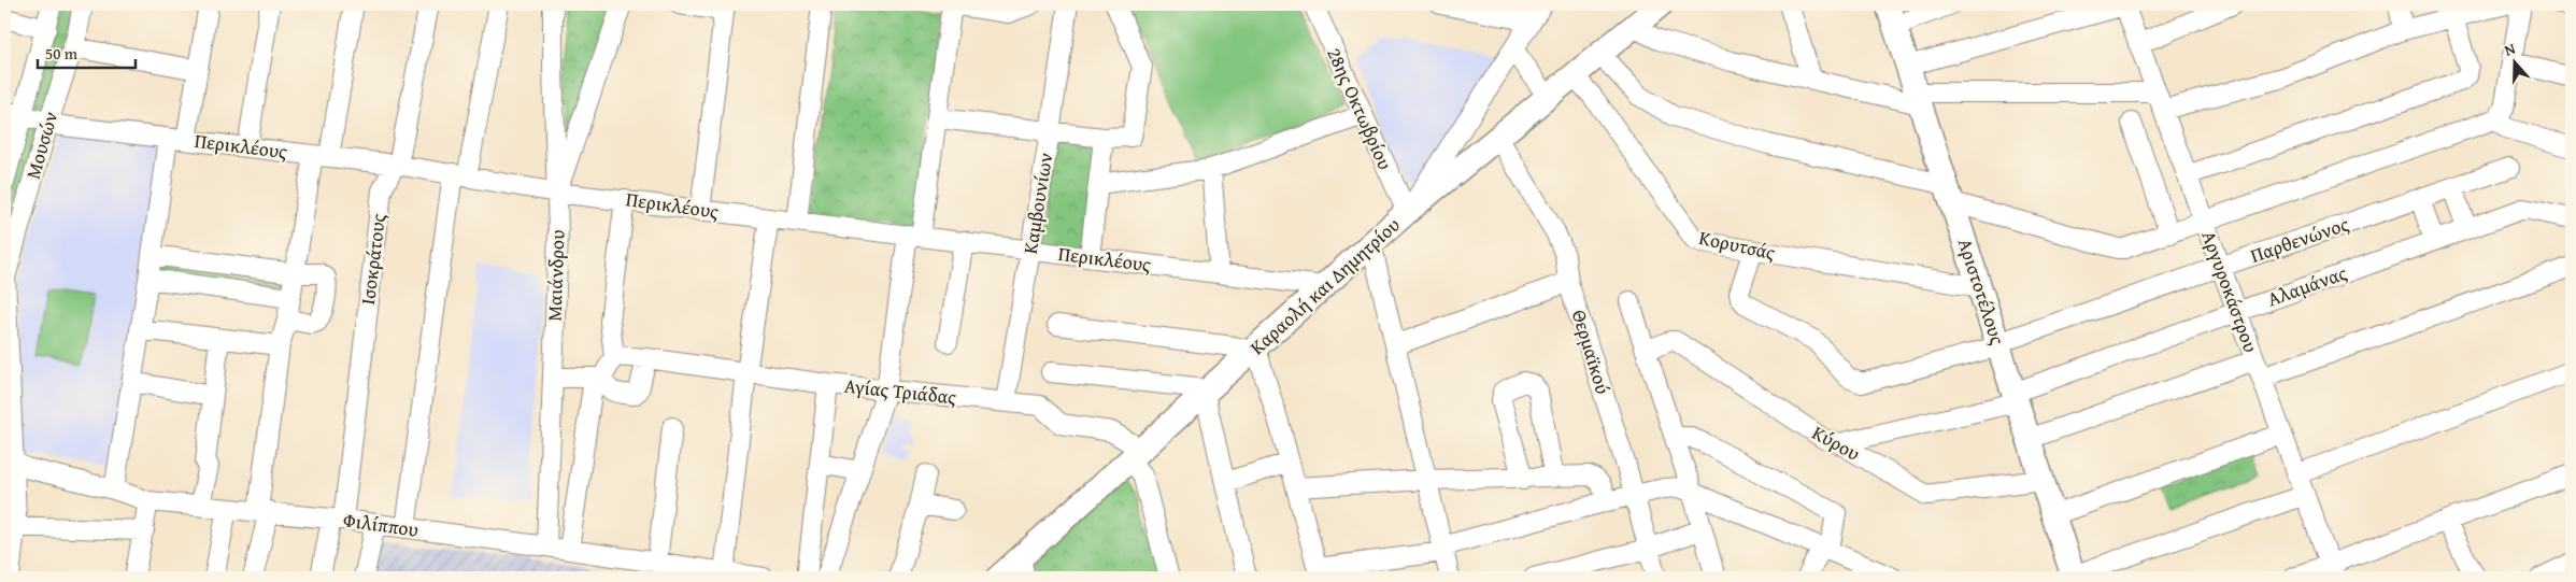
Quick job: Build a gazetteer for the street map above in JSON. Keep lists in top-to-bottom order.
{
  "streets": {
    "main road": ["Καραολή και Δημητρίου", "Αριστοτέλους"],
    "street": [
      "28ης Οκτωβρίου",
      "Μουσών",
      "Περικλέους",
      "Καμβουνίων",
      "Παρθενώνος",
      "Κορυτσάς",
      "Ισοκράτους",
      "Μαιάνδρου",
      "Αλαμάνας",
      "Αργυροκάστρου",
      "Θερμαϊκού",
      "Αγίας Τριάδας",
      "Κύρου",
      "Φιλίππου"
    ]
  },
  "crossings": [
    ["28ης Οκτωβρίου", "Καραολή και Δημητρίου"],
    ["Μουσών", "Περικλέους"],
    ["Μουσών", "Φιλίππου"],
    ["Περικλέους", "Καμβουνίων"],
    ["Περικλέους", "Ισοκράτους"],
    ["Περικλέους", "Μαιάνδρου"],
    ["Περικλέους", "Καραολή και Δημητρίου"],
    ["Καμβουνίων", "Αγίας Τριάδας"],
    ["Παρθενώνος", "Κορυτσάς"],
    ["Παρθενώνος", "Αριστοτέλους"],
    ["Παρθενώνος", "Αργυροκάστρου"],
    ["Κορυτσάς", "Καραολή και Δημητρίου"],
    ["Κορυτσάς", "Αριστοτέλους"],
    ["Ισοκράτους", "Φιλίππου"],
    ["Μαιάνδρου", "Φιλίππου"],
    ["Καραολή και Δημητρίου", "Θερμαϊκού"],
    ["Καραολή και Δημητρίου", "Αγίας Τριάδας"],
    ["Αλαμάνας", "Αριστοτέλους"],
    ["Αλαμάνας", "Αργυροκάστρου"],
    ["Αλαμάνας", "Κύρου"],
    ["Αριστοτέλους", "Κύρου"]
  ],
  "scale_bar": "50 m",
  "north": "top"
}
